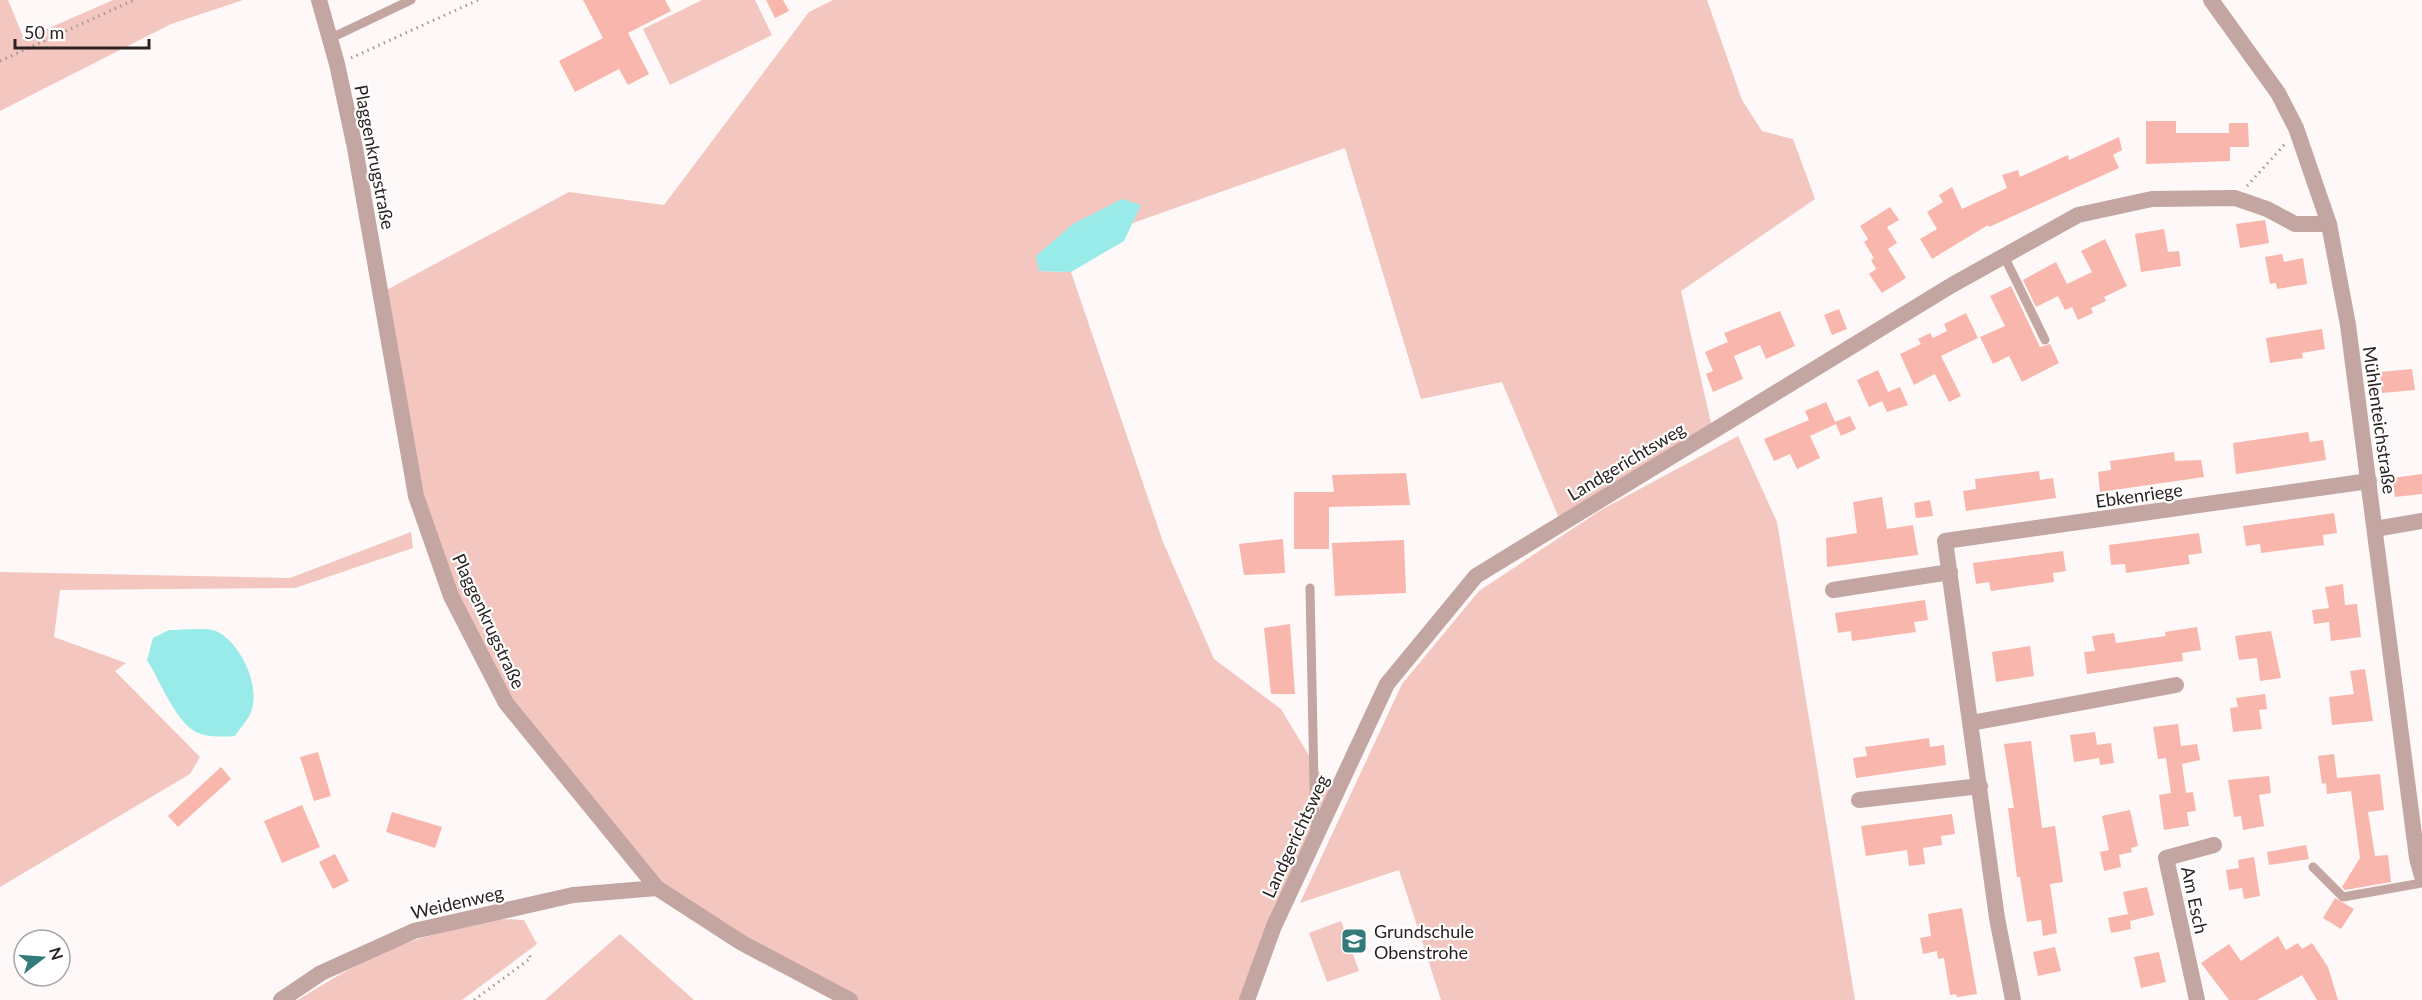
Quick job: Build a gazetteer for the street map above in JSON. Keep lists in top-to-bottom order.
{
  "streets": {
    "street": [
      "Plaggenkrugstraße",
      "Mühlenteichstraße",
      "Landgerichtsweg",
      "Ebkenriege",
      "Am Esch",
      "Weidenweg"
    ]
  },
  "crossings": [
    ["Plaggenkrugstraße", "Weidenweg"],
    ["Mühlenteichstraße", "Landgerichtsweg"],
    ["Mühlenteichstraße", "Ebkenriege"]
  ],
  "places": {
    "school or university": ["Grundschule Obenstrohe"]
  },
  "scale_bar": "50 m",
  "north": "right"
}
